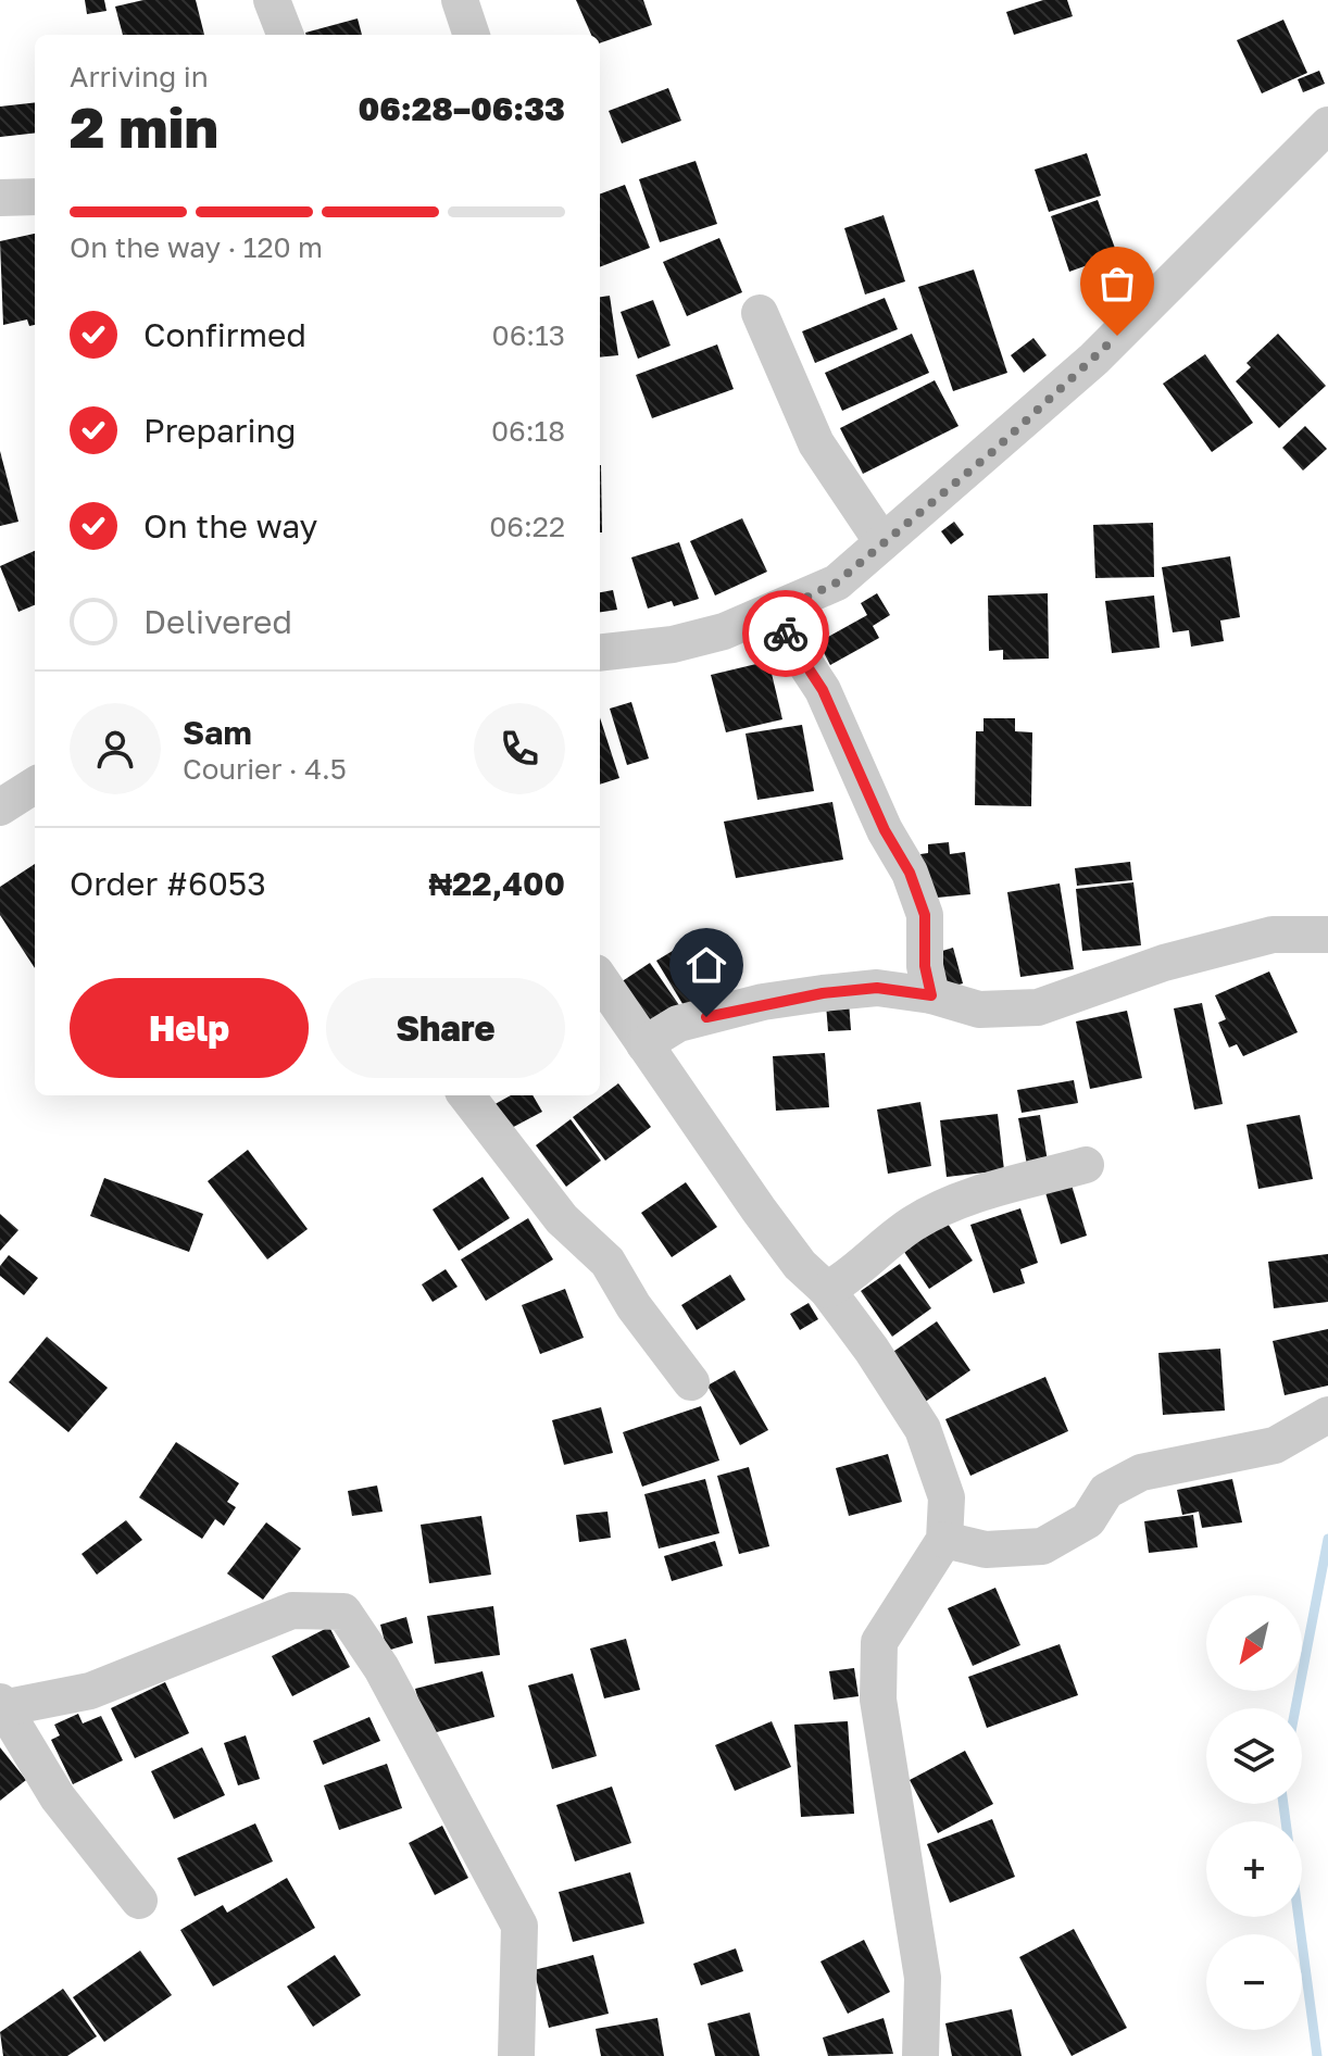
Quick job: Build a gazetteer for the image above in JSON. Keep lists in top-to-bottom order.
{
  "north": "bottom left",
  "page": {
    "heading": ["2 min", "Arriving in", "06:28–06:33"],
    "panel": [
      "Sam",
      "Courier · 4.5",
      "Order #6053",
      "₦22,400"
    ],
    "bar": "On the way · 120 m",
    "list": [
      ["Confirmed", "06:13"],
      ["Preparing", "06:18"],
      ["On the way", "06:22"],
      "Delivered"
    ],
    "buttons": ["Help", "Share"],
    "map_buttons": ["+", "−"]
  }
}
